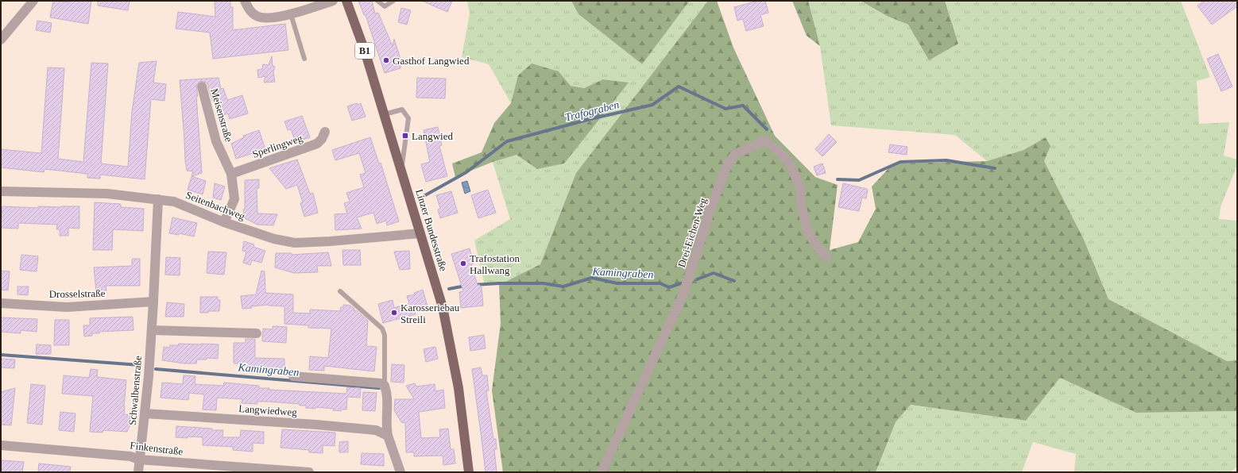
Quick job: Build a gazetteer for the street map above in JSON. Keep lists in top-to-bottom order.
{
  "streets": {
    "main road": ["B1", "Linzer Bundesstraße"],
    "street": [
      "Meisenstraße",
      "Sperlingweg",
      "Seitenbachweg",
      "Drei-Eichen-Weg",
      "Drosselstraße",
      "Schwalbenstraße",
      "Langwiedweg",
      "Finkenstraße"
    ]
  },
  "crossings": [
    ["Meisenstraße", "Sperlingweg"],
    ["Meisenstraße", "Seitenbachweg"],
    ["Seitenbachweg", "Linzer Bundesstraße"],
    ["Seitenbachweg", "Schwalbenstraße"],
    ["Drosselstraße", "Schwalbenstraße"],
    ["Schwalbenstraße", "Langwiedweg"],
    ["Schwalbenstraße", "Finkenstraße"]
  ],
  "water": ["Trafograben", "Kamingraben"],
  "places": {
    "other": ["Gasthof Langwied", "Trafostation Hallwang", "Karosseriebau Streili"],
    "transit": ["Langwied"]
  }
}
